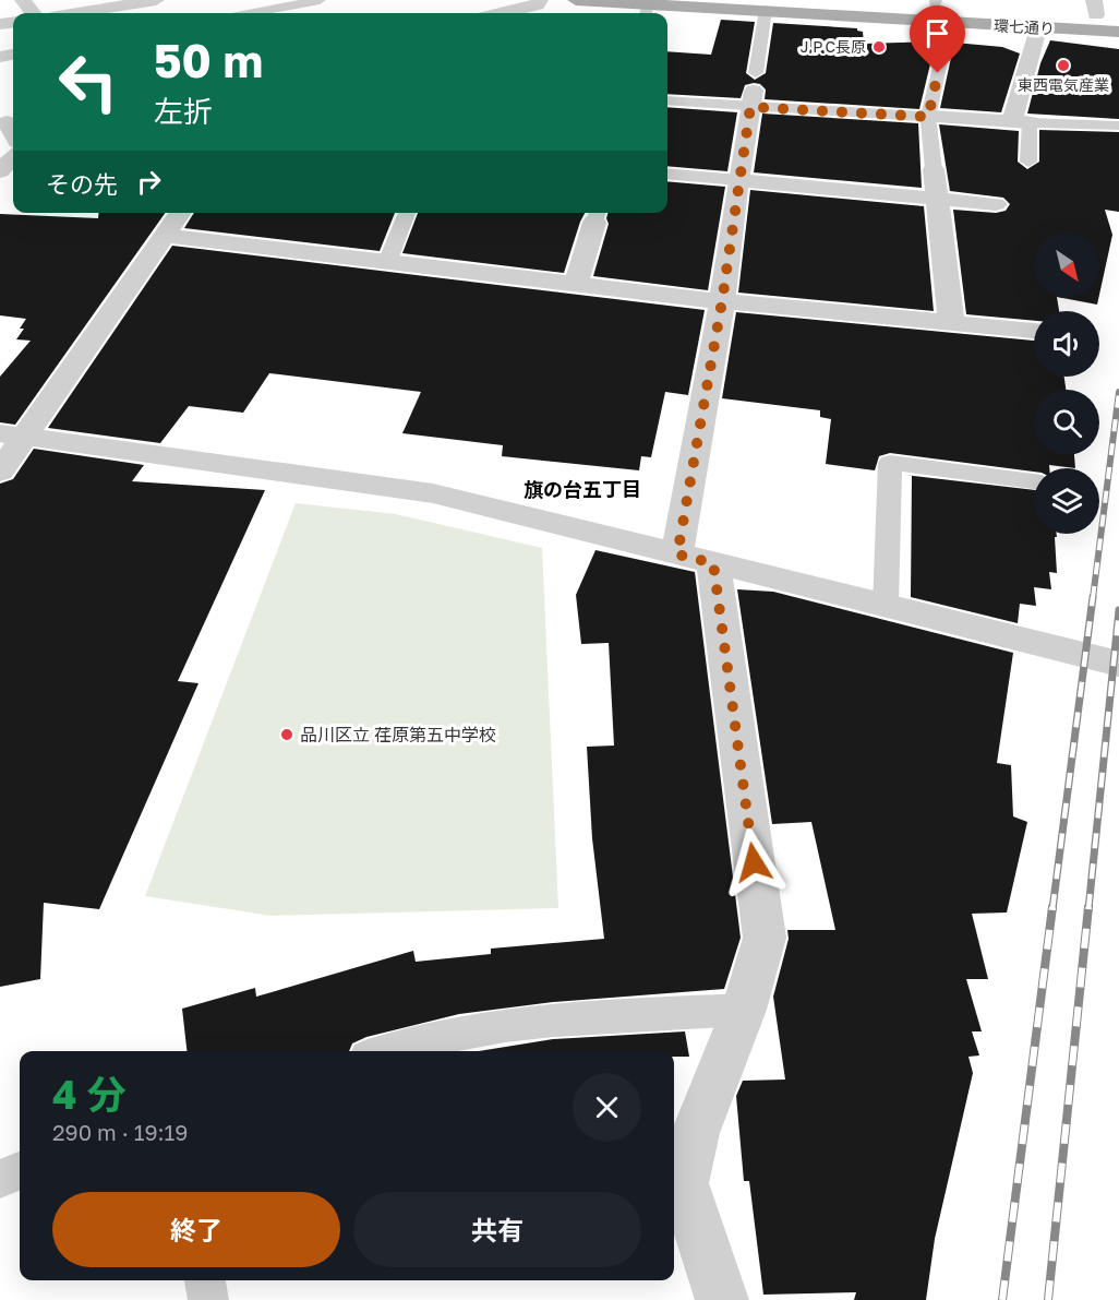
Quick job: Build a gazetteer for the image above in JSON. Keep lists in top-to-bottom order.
{
  "streets": {
    "main road": ["環七通り"]
  },
  "districts": ["旗の台五丁目"],
  "places": ["J.P.C長原", "東西電気産業", "品川区立 荏原第五中学校"],
  "north": "bottom right",
  "page": {
    "turn": ["50 m", "左折"],
    "then": "その先",
    "heading": ["4 分", "290 m · 19:19"],
    "buttons": ["終了", "共有"]
  }
}
